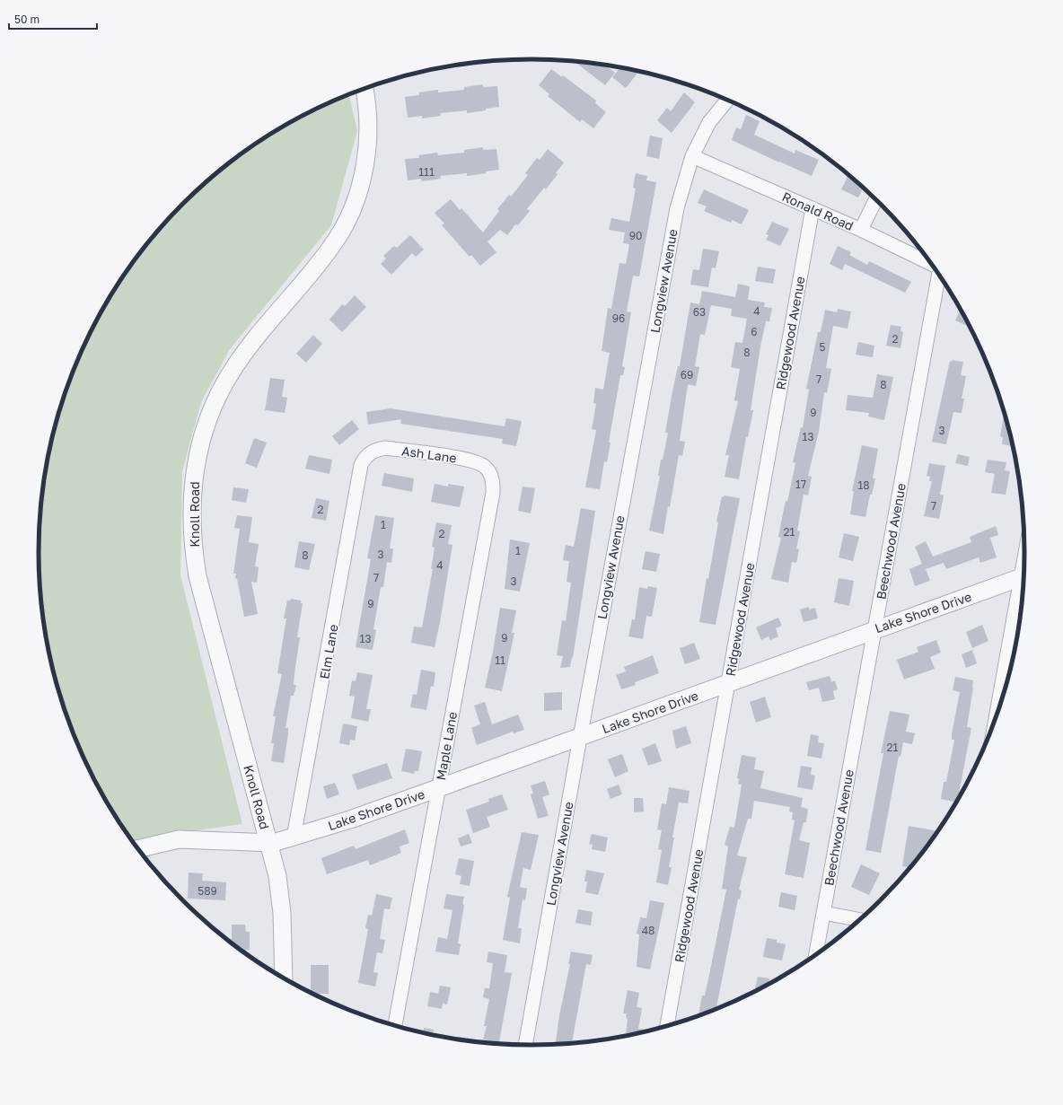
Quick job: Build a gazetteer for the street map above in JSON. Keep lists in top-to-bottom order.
{
  "streets": {
    "street": [
      "Ronald Road",
      "Longview Avenue",
      "Ridgewood Avenue",
      "Ash Lane",
      "Knoll Road",
      "Beechwood Avenue",
      "Lake Shore Drive",
      "Elm Lane",
      "Maple Lane"
    ]
  },
  "crossings": [
    ["Ronald Road", "Longview Avenue"],
    ["Ronald Road", "Ridgewood Avenue"],
    ["Longview Avenue", "Lake Shore Drive"],
    ["Ridgewood Avenue", "Lake Shore Drive"],
    ["Ash Lane", "Elm Lane"],
    ["Ash Lane", "Maple Lane"],
    ["Knoll Road", "Lake Shore Drive"],
    ["Beechwood Avenue", "Lake Shore Drive"],
    ["Lake Shore Drive", "Elm Lane"],
    ["Lake Shore Drive", "Maple Lane"]
  ],
  "house_numbers": [
    "111",
    "90",
    "4",
    "63",
    "96",
    "6",
    "2",
    "5",
    "8",
    "69",
    "7",
    "8",
    "9",
    "3",
    "13",
    "17",
    "18",
    "7",
    "2",
    "1",
    "21",
    "2",
    "1",
    "3",
    "8",
    "4",
    "7",
    "3",
    "9",
    "9",
    "13",
    "11",
    "21",
    "589",
    "48"
  ],
  "scale_bar": "50 m"
}
